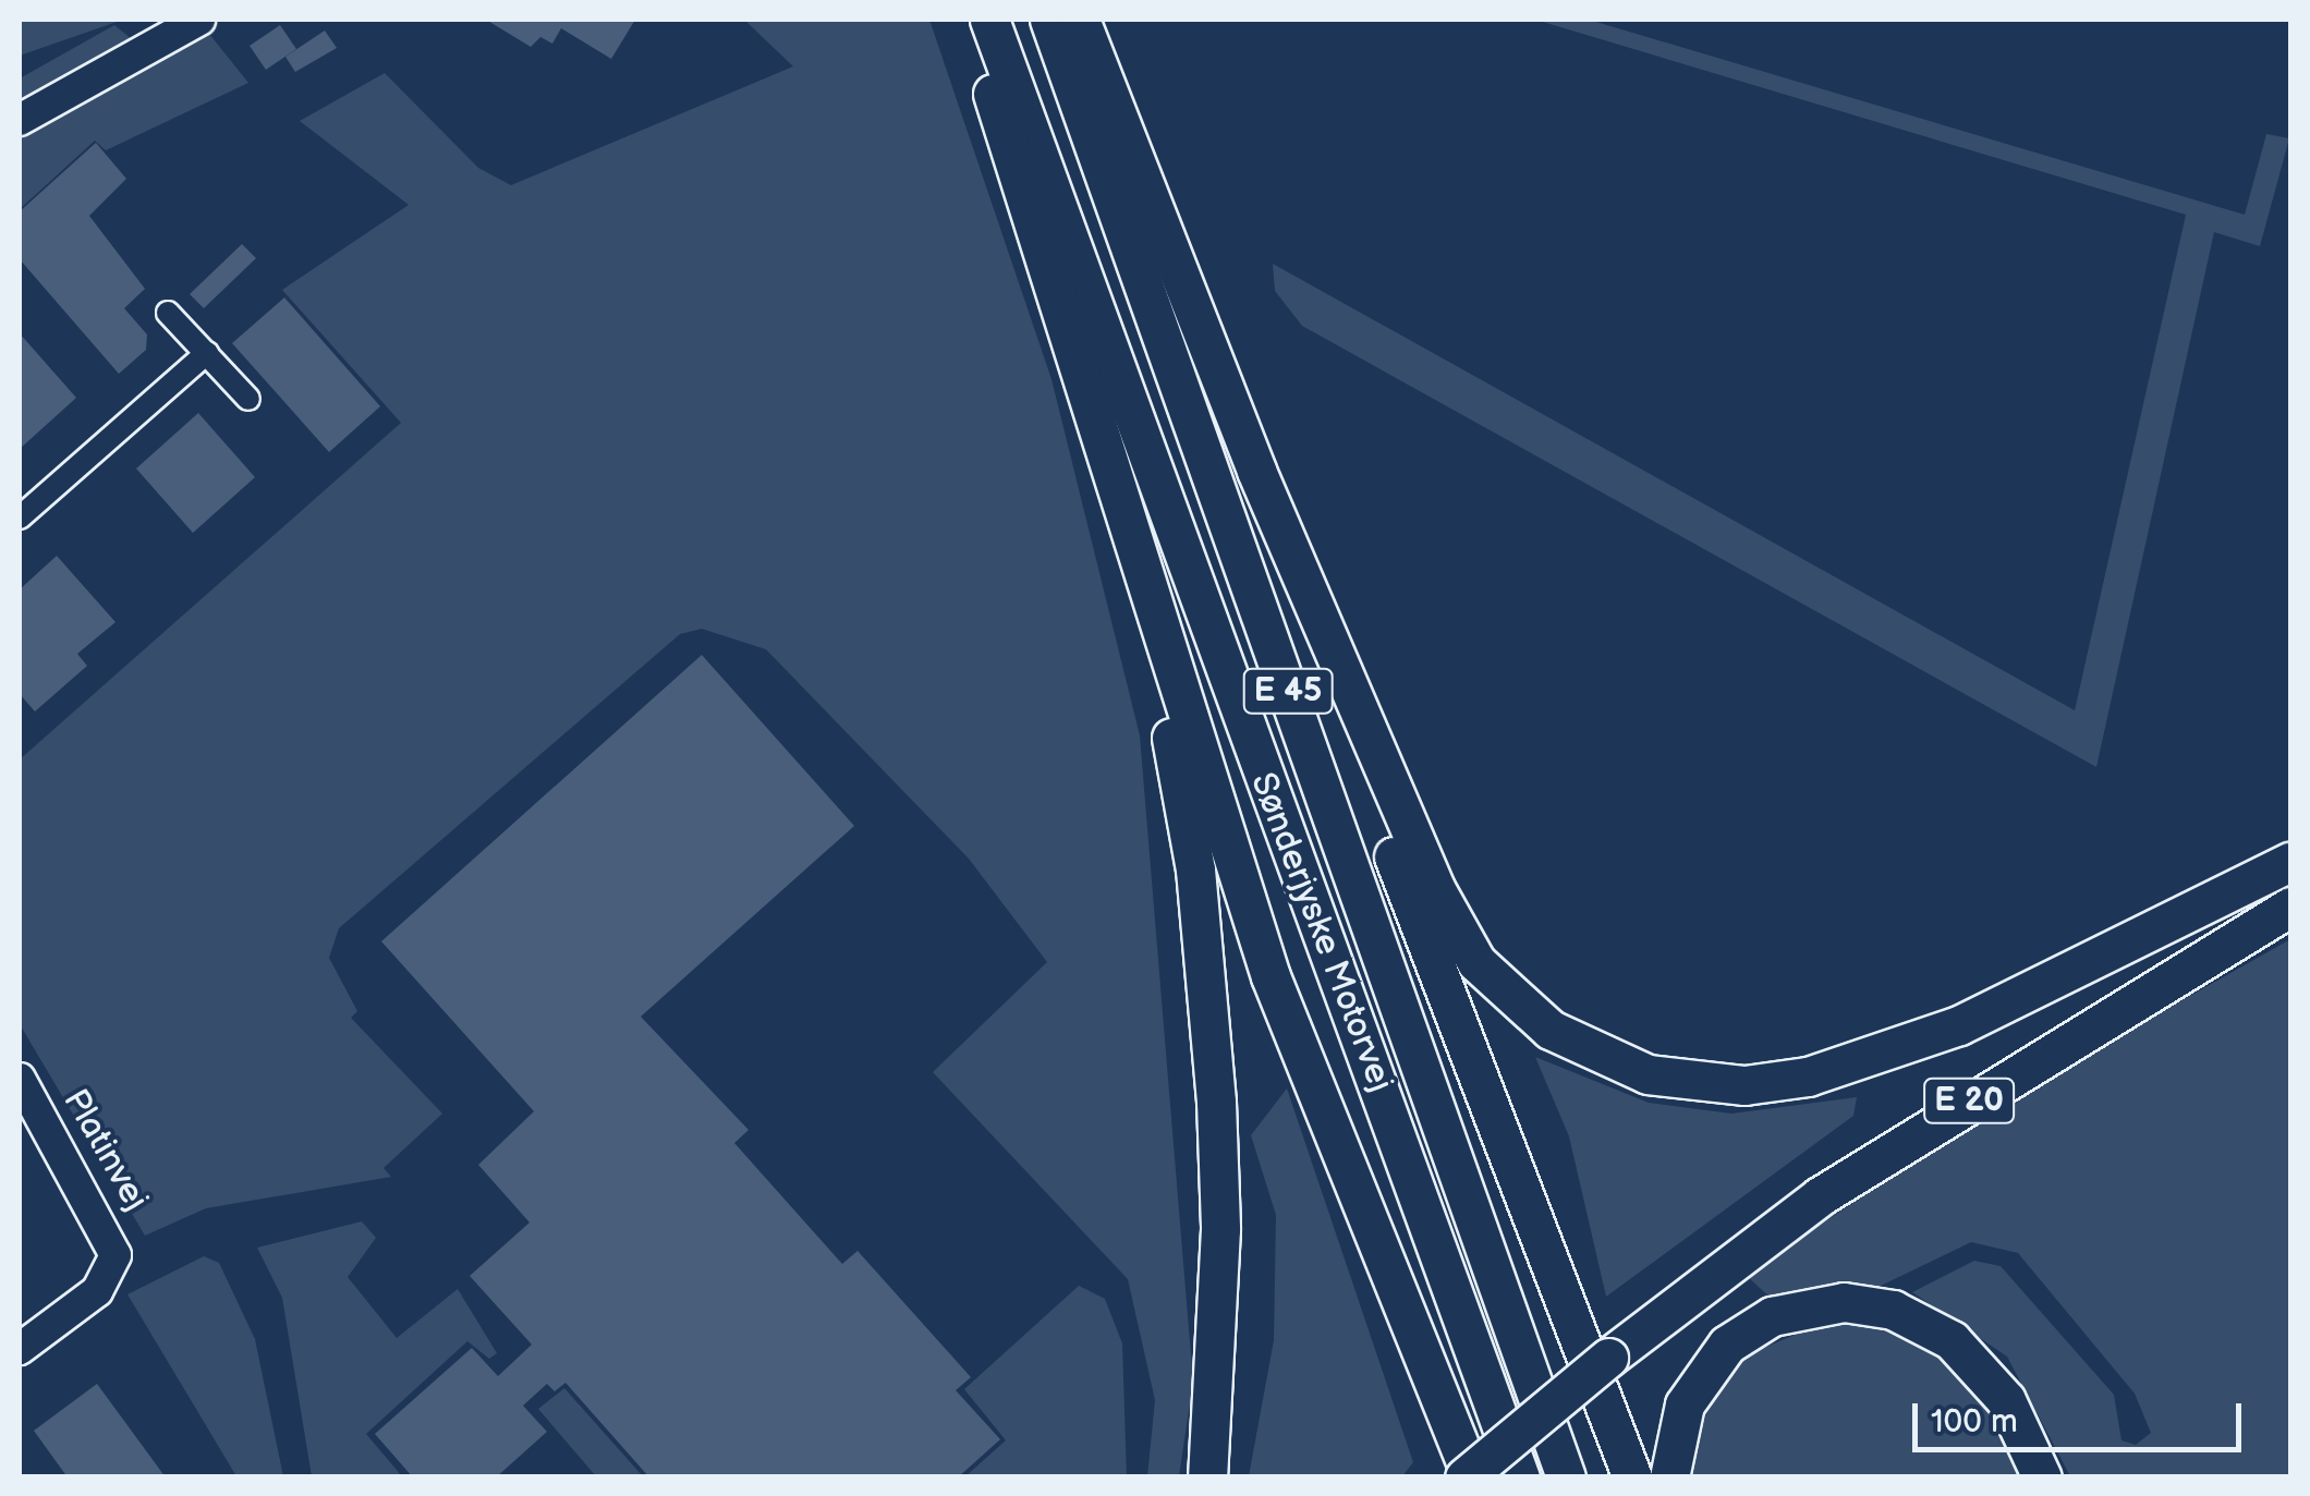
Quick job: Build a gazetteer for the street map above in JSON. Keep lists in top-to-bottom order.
{
  "streets": {
    "highway": ["E 45", "Sønderjyske Motorvej", "E 20"],
    "street": ["Platinvej"]
  },
  "scale_bar": "100 m"
}
